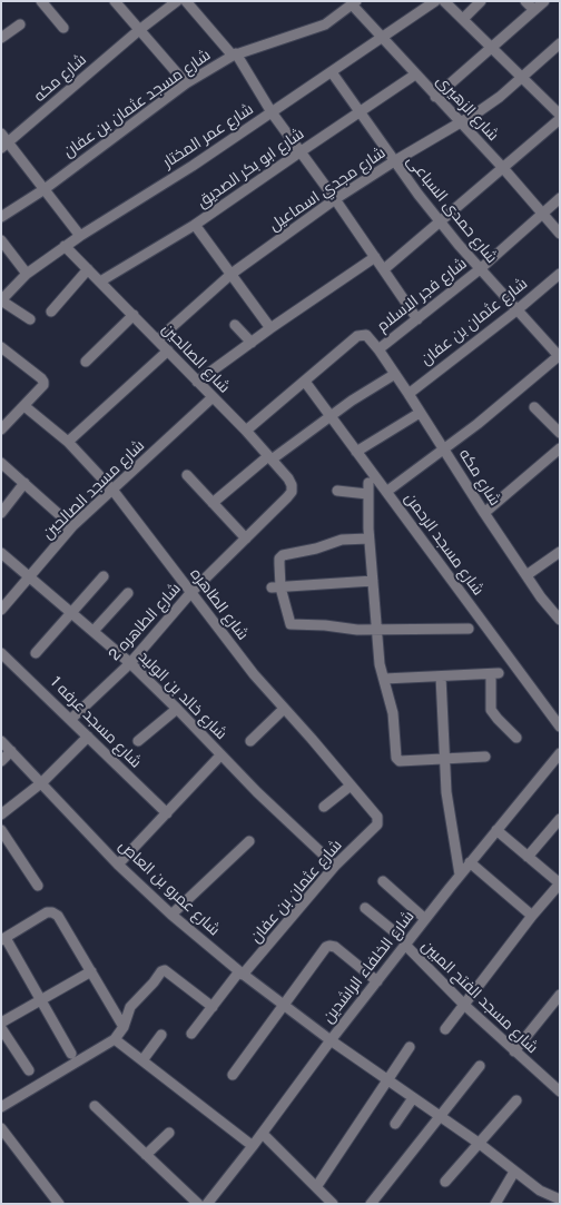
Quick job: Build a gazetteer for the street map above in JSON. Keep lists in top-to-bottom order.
{
  "streets": {
    "street": [
      "شارع مكه",
      "شارع مسجد عثمان بن عفان",
      "شارع الزهيرى",
      "شارع عمر المختار",
      "شارع ابو بكر الصديق",
      "شارع مجدي اسماعيل",
      "شارع حمدى السباعى",
      "شارع فجر الاسلام",
      "شارع عثمان بن عفان",
      "شارع الصالحين",
      "شارع مسجد الصالحين",
      "شارع مسجد الرحمن",
      "شارع الطاهره",
      "شارع الطاهره 2",
      "شارع خالد بن الوليد",
      "شارع مسجد عرفه 1",
      "شارع عمرو بن العاص",
      "شارع الخلفاء الراشدين",
      "شارع مسجد الفتح المبين"
    ]
  },
  "crossings": [
    ["شارع مكه", "شارع فجر الاسلام"],
    ["شارع مكه", "شارع عثمان بن عفان"],
    ["شارع مسجد عثمان بن عفان", "شارع الزهيرى"],
    ["شارع الزهيرى", "شارع عمر المختار"],
    ["شارع الزهيرى", "شارع ابو بكر الصديق"],
    ["شارع الزهيرى", "شارع مجدي اسماعيل"],
    ["شارع الزهيرى", "شارع فجر الاسلام"],
    ["شارع عمر المختار", "شارع حمدى السباعى"],
    ["شارع عمر المختار", "شارع الصالحين"],
    ["شارع ابو بكر الصديق", "شارع حمدى السباعى"],
    ["شارع ابو بكر الصديق", "شارع الصالحين"],
    ["شارع مجدي اسماعيل", "شارع حمدى السباعى"],
    ["شارع مجدي اسماعيل", "شارع الصالحين"],
    ["شارع حمدى السباعى", "شارع فجر الاسلام"],
    ["شارع حمدى السباعى", "شارع عثمان بن عفان"],
    ["شارع عثمان بن عفان", "شارع الطاهره"],
    ["شارع عثمان بن عفان", "شارع خالد بن الوليد"],
    ["شارع عثمان بن عفان", "شارع عمرو بن العاص"],
    ["شارع الصالحين", "شارع مسجد الصالحين"],
    ["شارع الصالحين", "شارع الطاهره 2"],
    ["شارع مسجد الصالحين", "شارع الطاهره"],
    ["شارع مسجد الصالحين", "شارع خالد بن الوليد"],
    ["شارع الطاهره", "شارع الطاهره 2"],
    ["شارع الطاهره 2", "شارع خالد بن الوليد"],
    ["شارع الطاهره 2", "شارع مسجد عرفه 1"],
    ["شارع عمرو بن العاص", "شارع الخلفاء الراشدين"],
    ["شارع الخلفاء الراشدين", "شارع مسجد الفتح المبين"]
  ]
}
